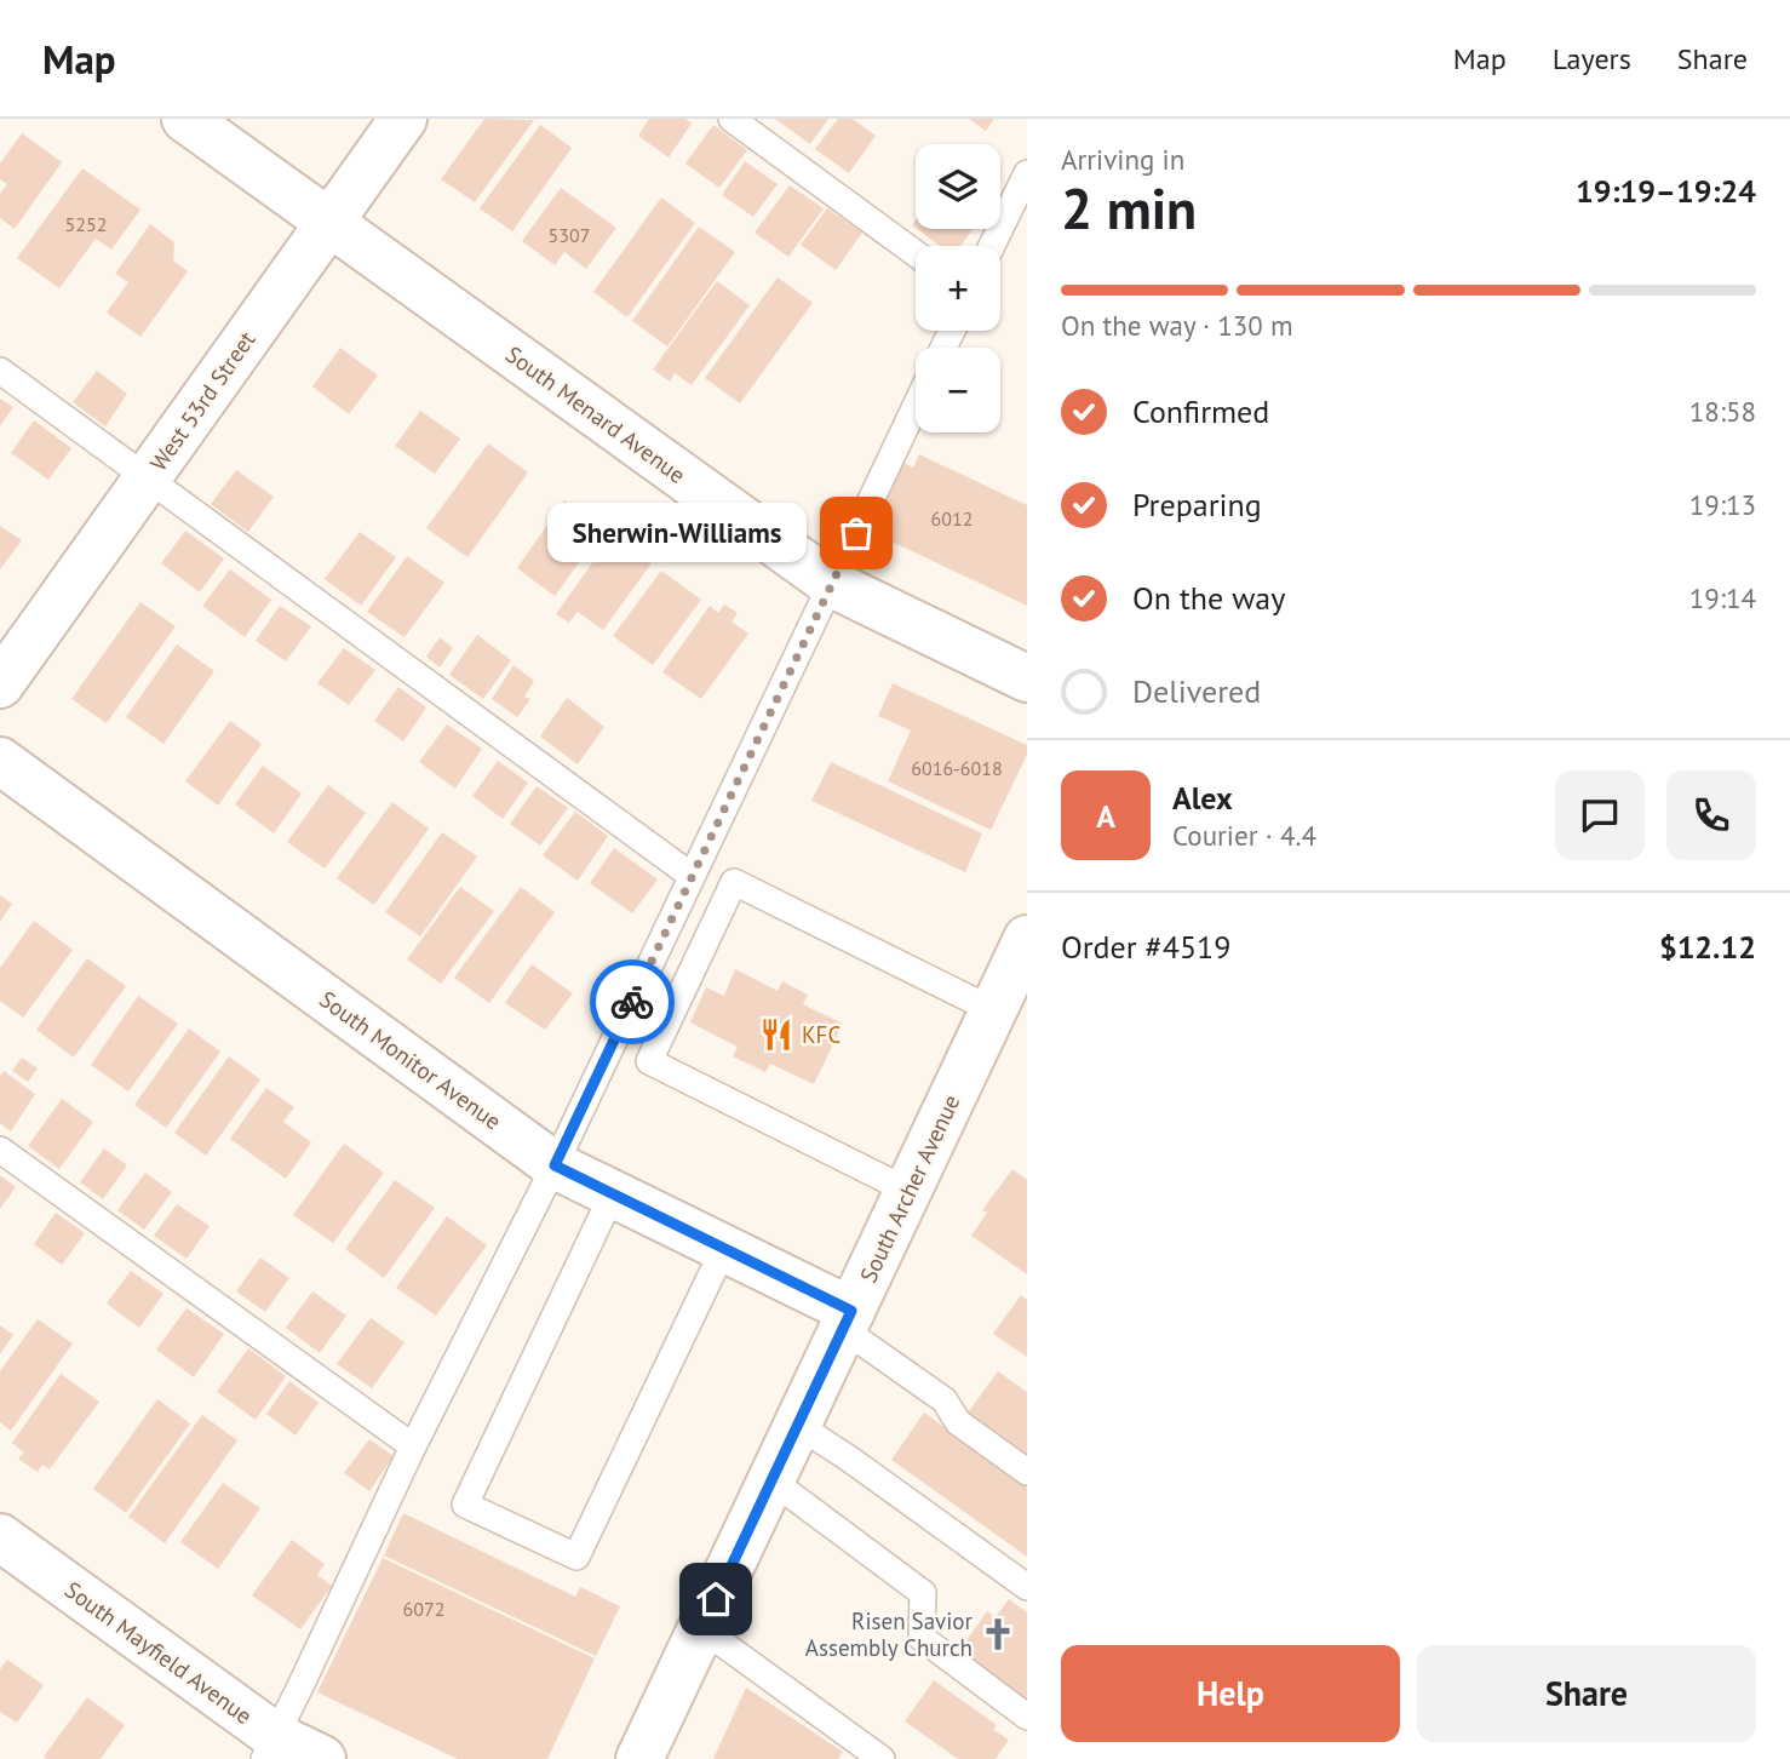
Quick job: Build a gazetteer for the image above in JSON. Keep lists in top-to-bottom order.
{
  "streets": {
    "street": [
      "West 53rd Street",
      "South Menard Avenue",
      "South Monitor Avenue",
      "South Archer Avenue",
      "South Mayfield Avenue"
    ]
  },
  "crossings": [
    ["West 53rd Street", "South Menard Avenue"],
    ["South Monitor Avenue", "South Archer Avenue"]
  ],
  "places": {
    "other": ["Sherwin-Williams"],
    "restaurant": ["KFC"],
    "church": ["Risen Savior Assembly Church"]
  },
  "house_numbers": [
    "5252",
    "5307",
    "6012",
    "6016-6018",
    "6072"
  ],
  "page": {
    "header": "Map",
    "nav": ["Map", "Layers", "Share"],
    "heading": ["2 min", "Arriving in", "19:19–19:24"],
    "panel": [
      "Alex",
      "Courier · 4.4",
      "Order #4519",
      "$12.12"
    ],
    "map_buttons": ["+", "−"],
    "bar": "On the way · 130 m",
    "list": [
      ["Confirmed", "18:58"],
      ["Preparing", "19:13"],
      ["On the way", "19:14"],
      "Delivered"
    ],
    "bubble": "Sherwin-Williams",
    "round": "A",
    "buttons": ["Help", "Share"]
  }
}
